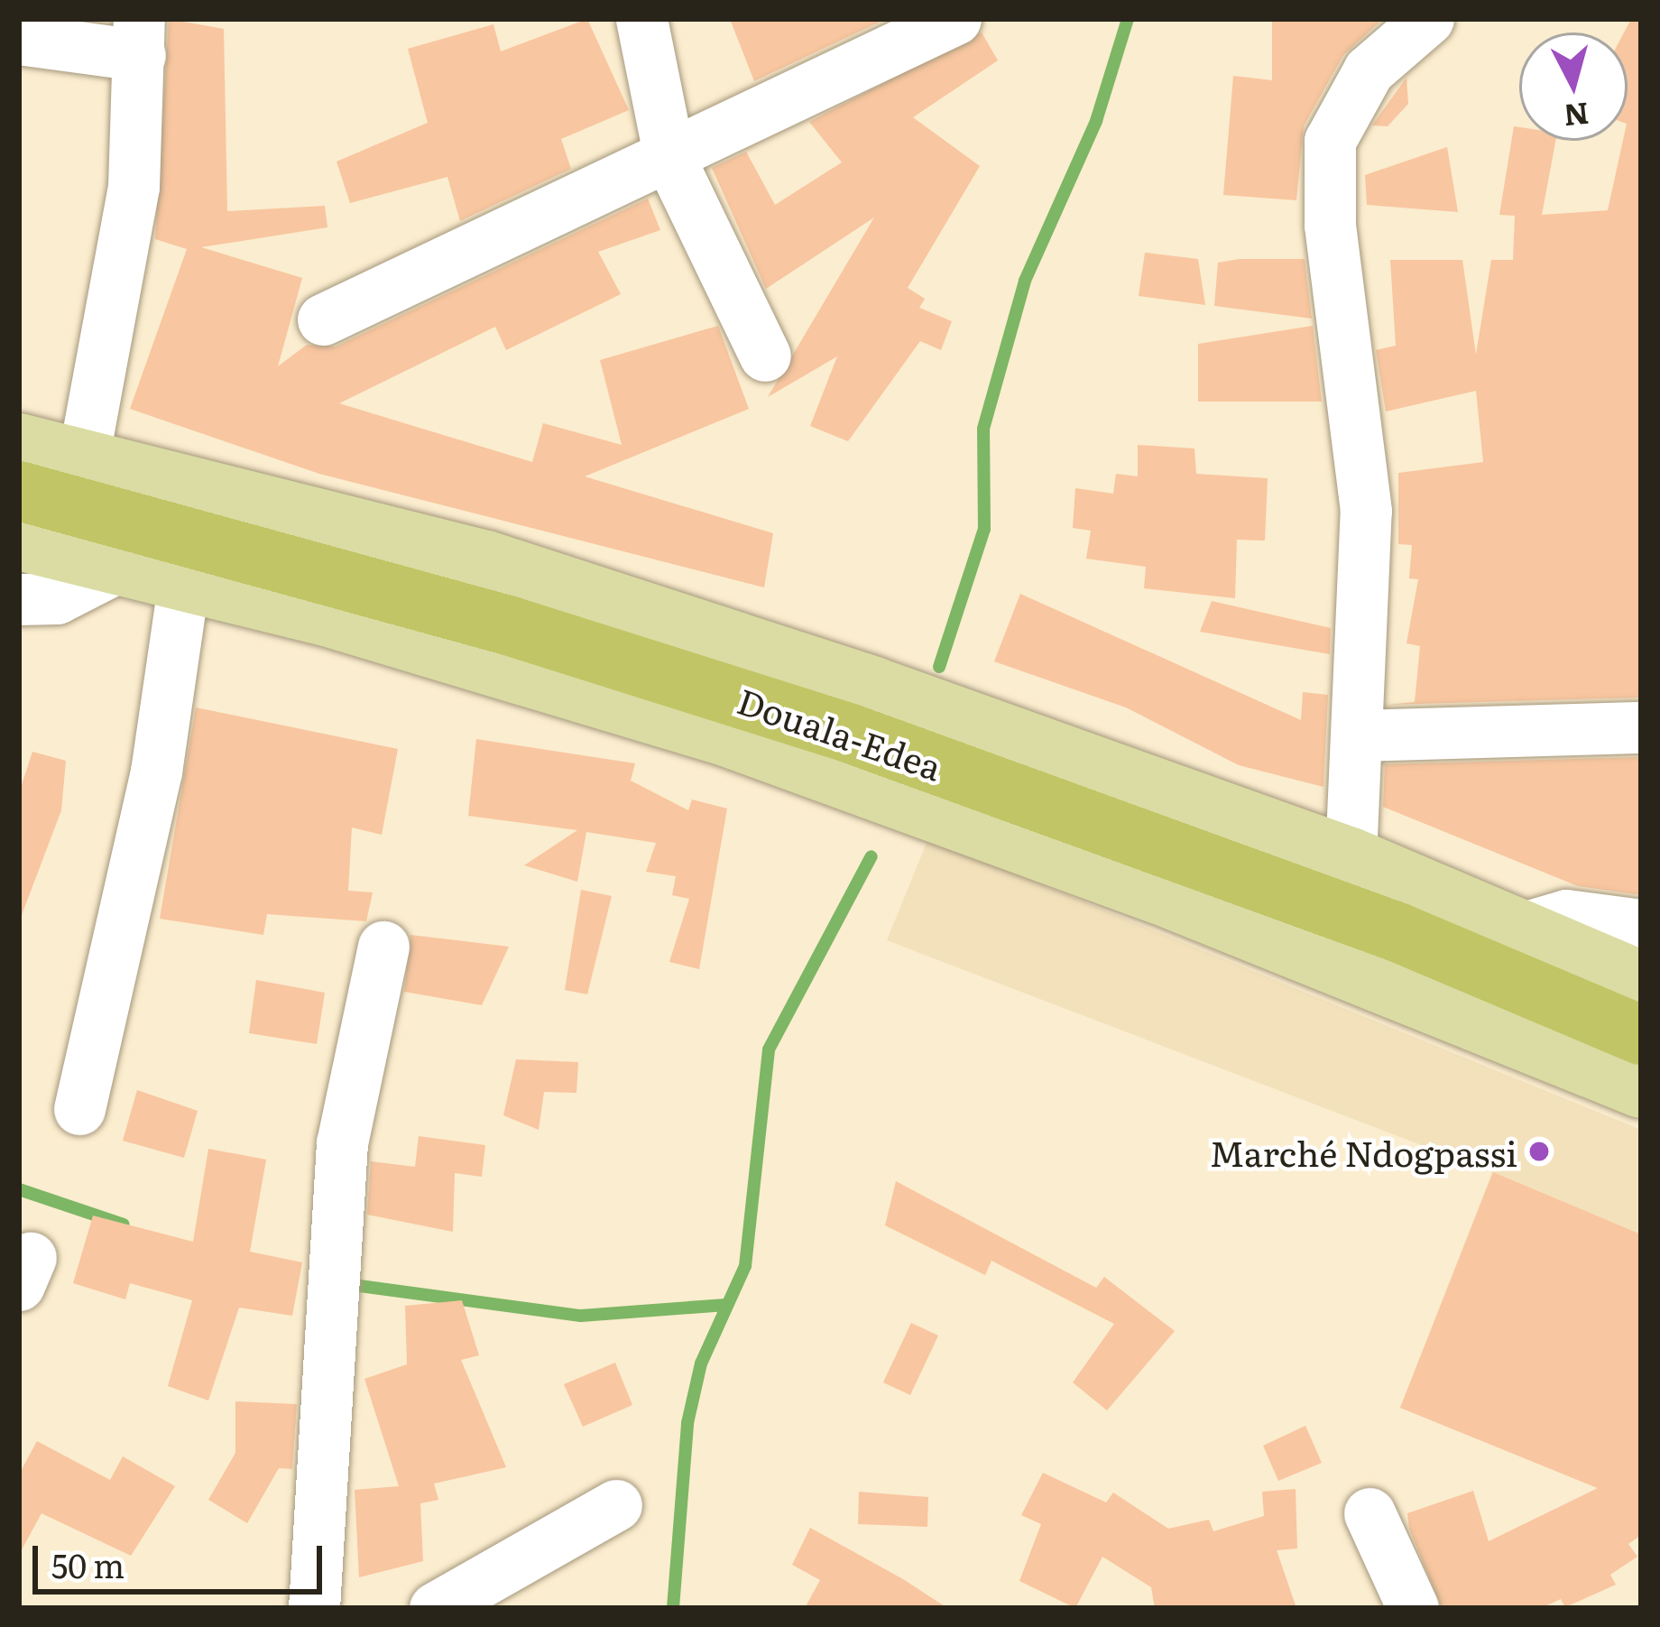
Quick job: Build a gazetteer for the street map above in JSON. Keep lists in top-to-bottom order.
{
  "streets": {
    "highway": ["Douala-Edea"]
  },
  "places": ["Marché Ndogpassi"],
  "scale_bar": "50 m",
  "north": "bottom"
}
